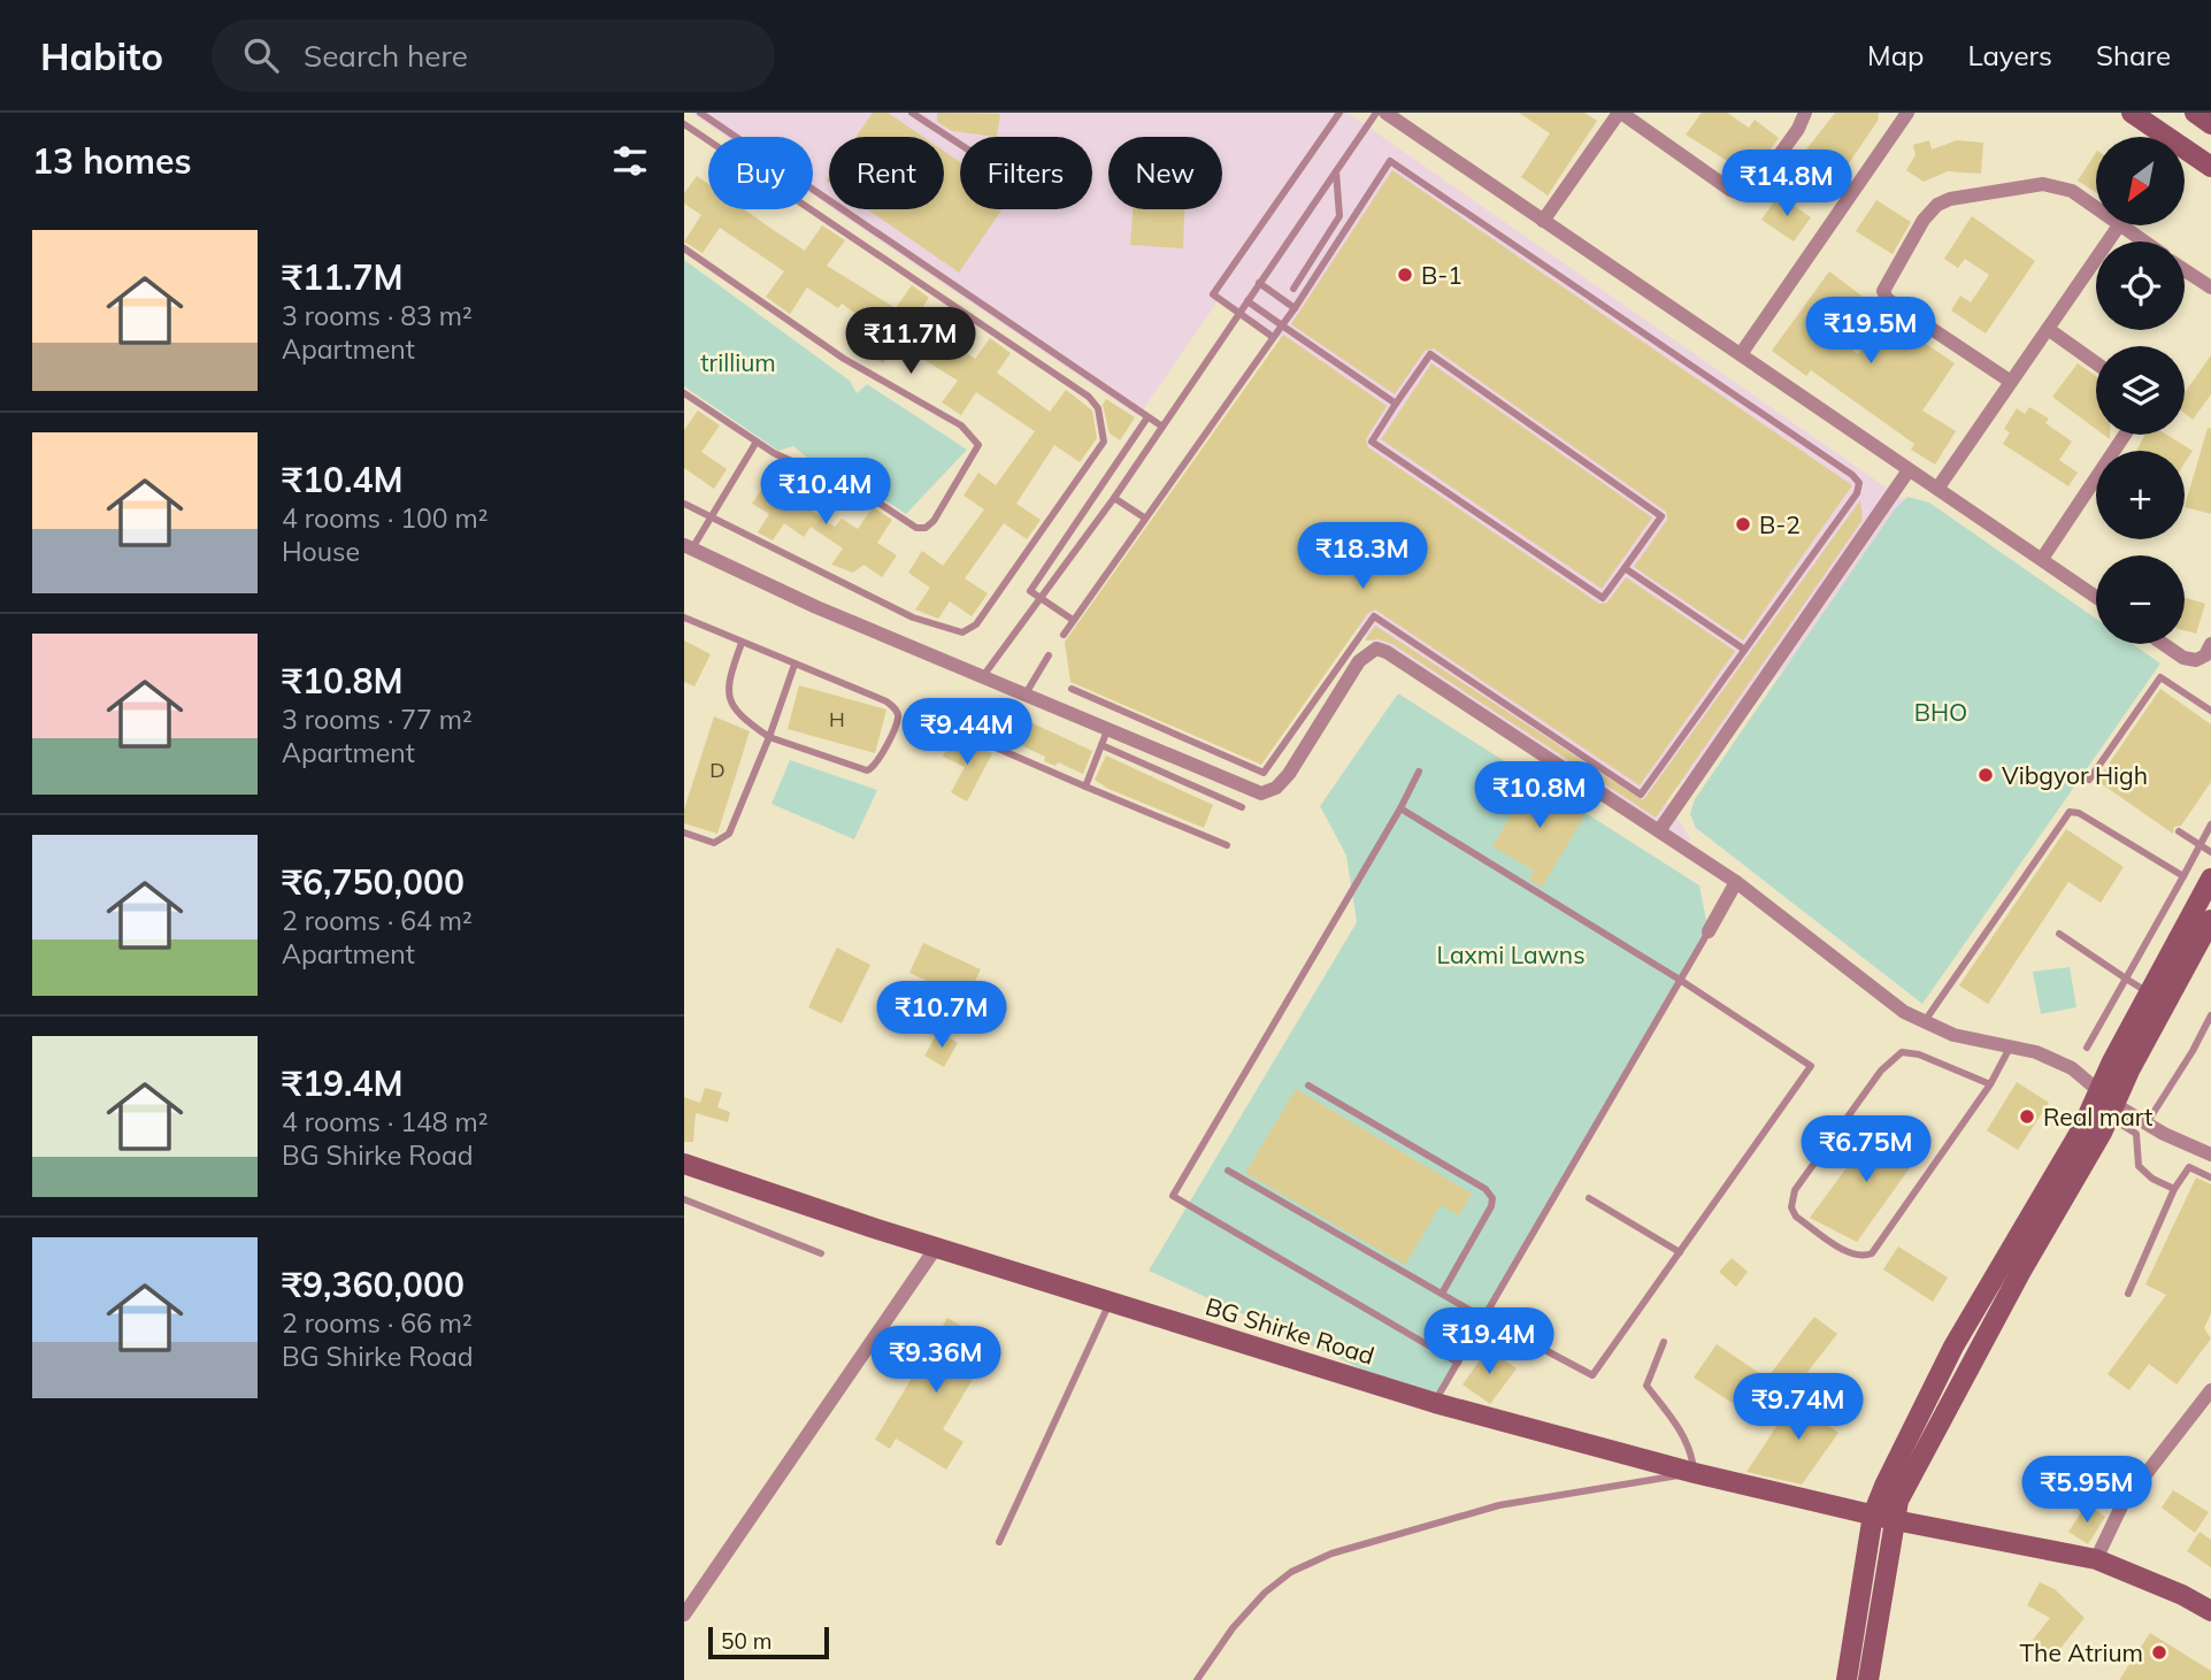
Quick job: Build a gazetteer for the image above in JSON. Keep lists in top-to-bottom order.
{
  "streets": {
    "street": ["BG Shirke Road"]
  },
  "parks": ["trillium", "BHO", "Laxmi Lawns"],
  "places": [
    "B-1",
    "B-2",
    "Vibgyor High",
    "Real mart",
    "The Atrium"
  ],
  "house_numbers": ["H", "D"],
  "scale_bar": "50 m",
  "north": "bottom left",
  "page": {
    "header": "Habito",
    "search": "Search here",
    "nav": ["Map", "Layers", "Share"],
    "heading": "13 homes",
    "map_buttons": ["+", "−"],
    "chip": [
      "Buy",
      "Rent",
      "Filters",
      "New"
    ],
    "price": [
      "₹14.8M",
      "₹19.5M",
      "₹11.7M",
      "₹10.4M",
      "₹18.3M",
      "₹9.44M",
      "₹10.8M",
      "₹10.7M",
      "₹6.75M",
      "₹19.4M",
      "₹9.36M",
      "₹9.74M",
      "₹5.95M"
    ],
    "list": [
      {
        "name": "₹11.7M",
        "note": "3 rooms · 83 m² · Apartment"
      },
      {
        "name": "₹10.4M",
        "note": "4 rooms · 100 m² · House"
      },
      {
        "name": "₹10.8M",
        "note": "3 rooms · 77 m² · Apartment"
      },
      {
        "name": "₹6,750,000",
        "note": "2 rooms · 64 m² · Apartment"
      },
      {
        "name": "₹19.4M",
        "note": "4 rooms · 148 m² · BG Shirke Road"
      },
      {
        "name": "₹9,360,000",
        "note": "2 rooms · 66 m² · BG Shirke Road"
      }
    ],
    "scale": "50 m"
  }
}
